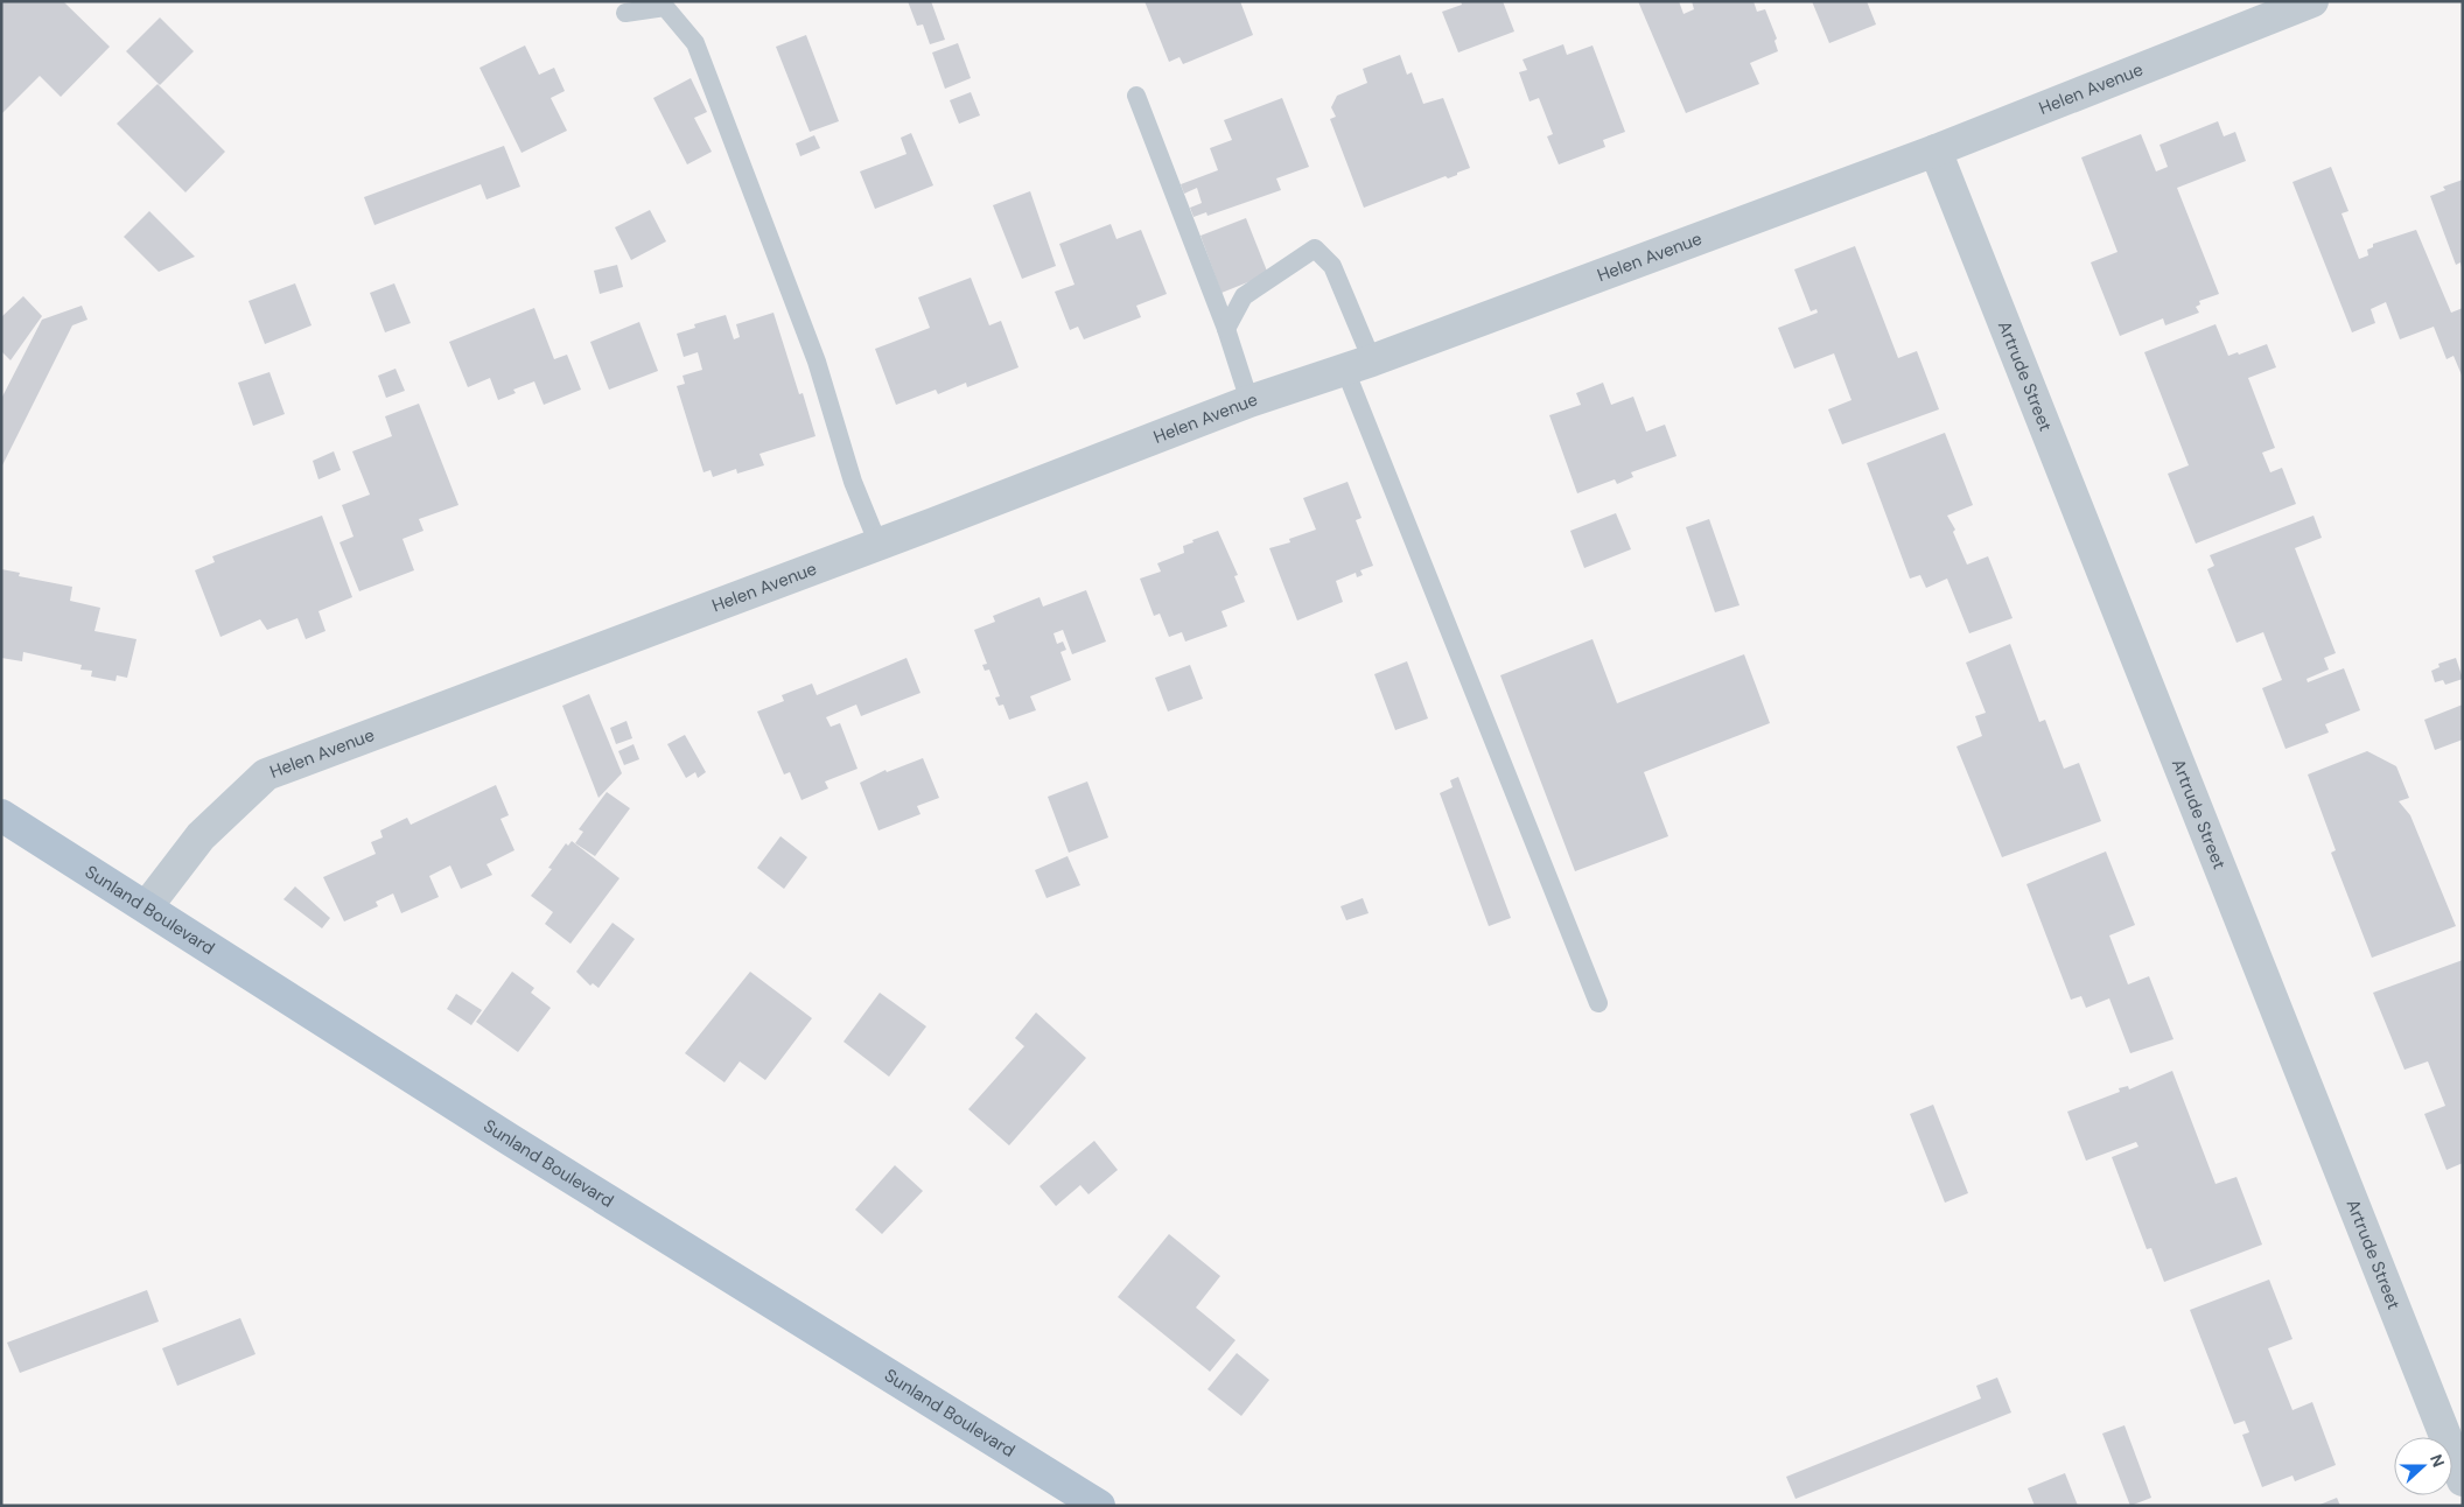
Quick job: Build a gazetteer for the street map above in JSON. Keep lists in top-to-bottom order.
{
  "streets": {
    "main road": ["Sunland Boulevard"],
    "street": ["Helen Avenue", "Artrude Street"]
  },
  "crossings": [
    ["Helen Avenue", "Artrude Street"],
    ["Helen Avenue", "Sunland Boulevard"]
  ],
  "north": "right"
}
